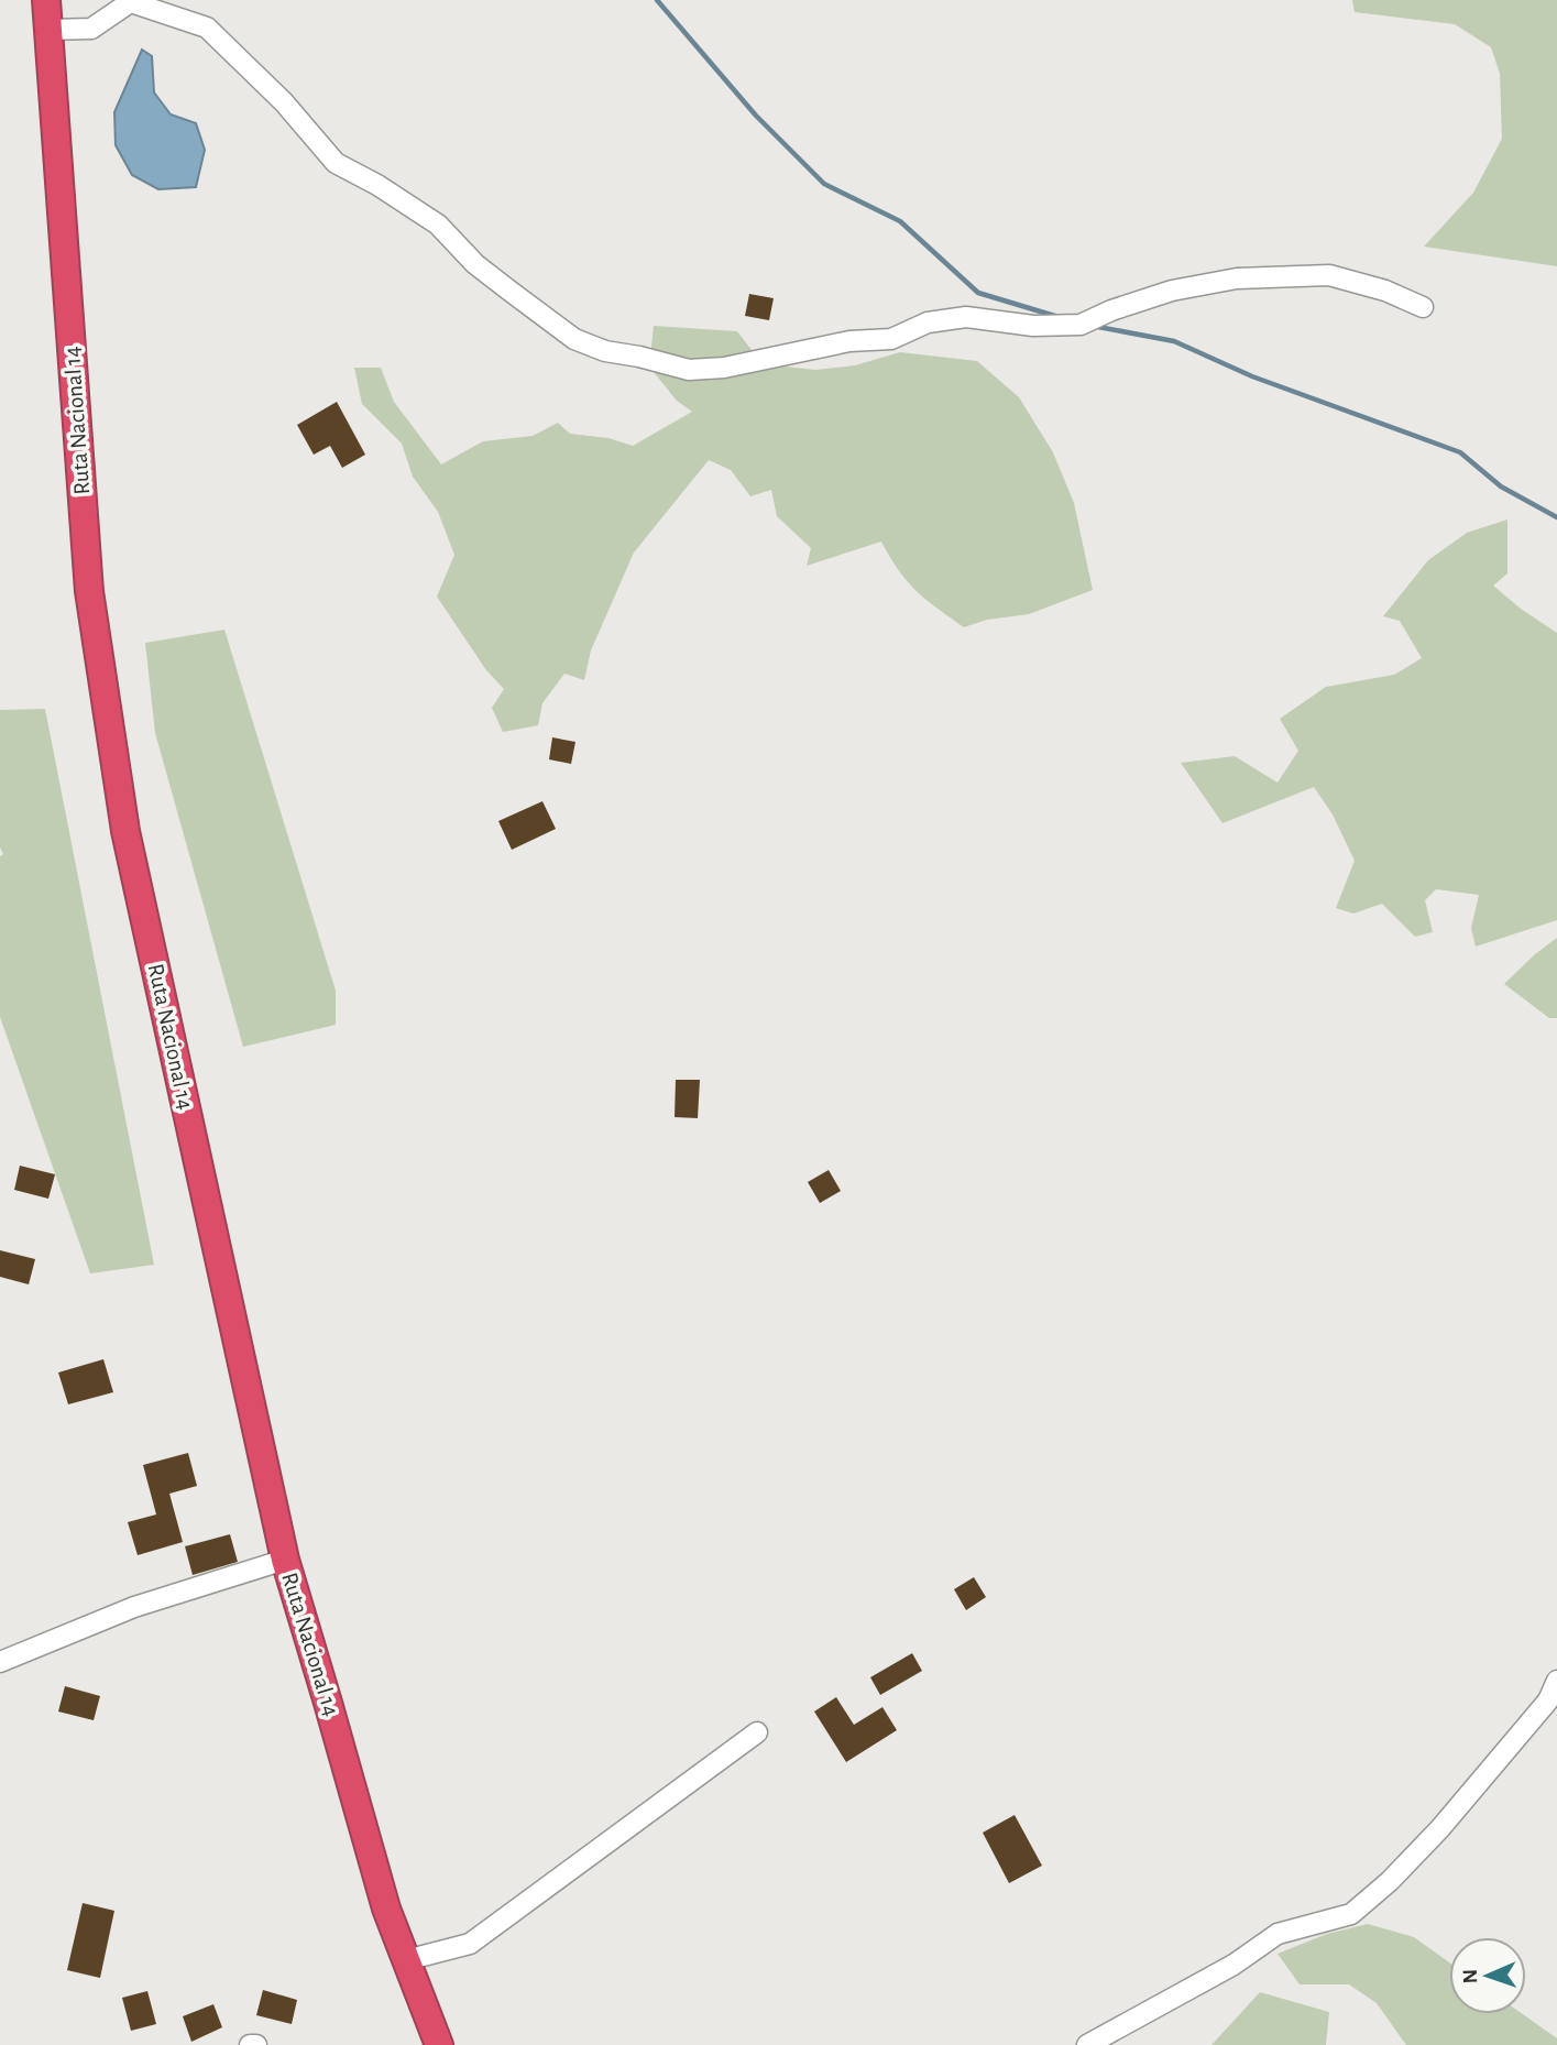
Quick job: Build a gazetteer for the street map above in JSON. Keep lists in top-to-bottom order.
{
  "streets": {
    "highway": ["Ruta Nacional 14"]
  },
  "north": "left"
}
